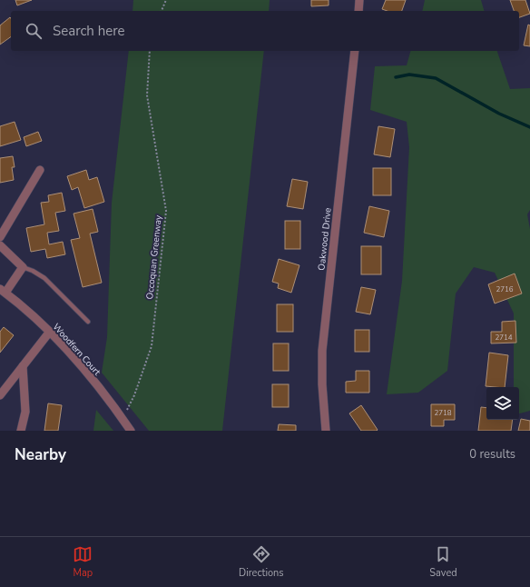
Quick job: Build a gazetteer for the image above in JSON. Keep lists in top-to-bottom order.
{
  "streets": {
    "street": ["Oakwood Drive", "Woodfern Court"],
    "path": ["Occoquan Greenway"]
  },
  "crossings": [
    ["Occoquan Greenway", "Woodfern Court"]
  ],
  "house_numbers": ["2716", "2714", "2718"],
  "page": {
    "search": "Search here",
    "heading": ["Nearby", "0 results"],
    "nav": ["Map", "Directions", "Saved"]
  }
}
